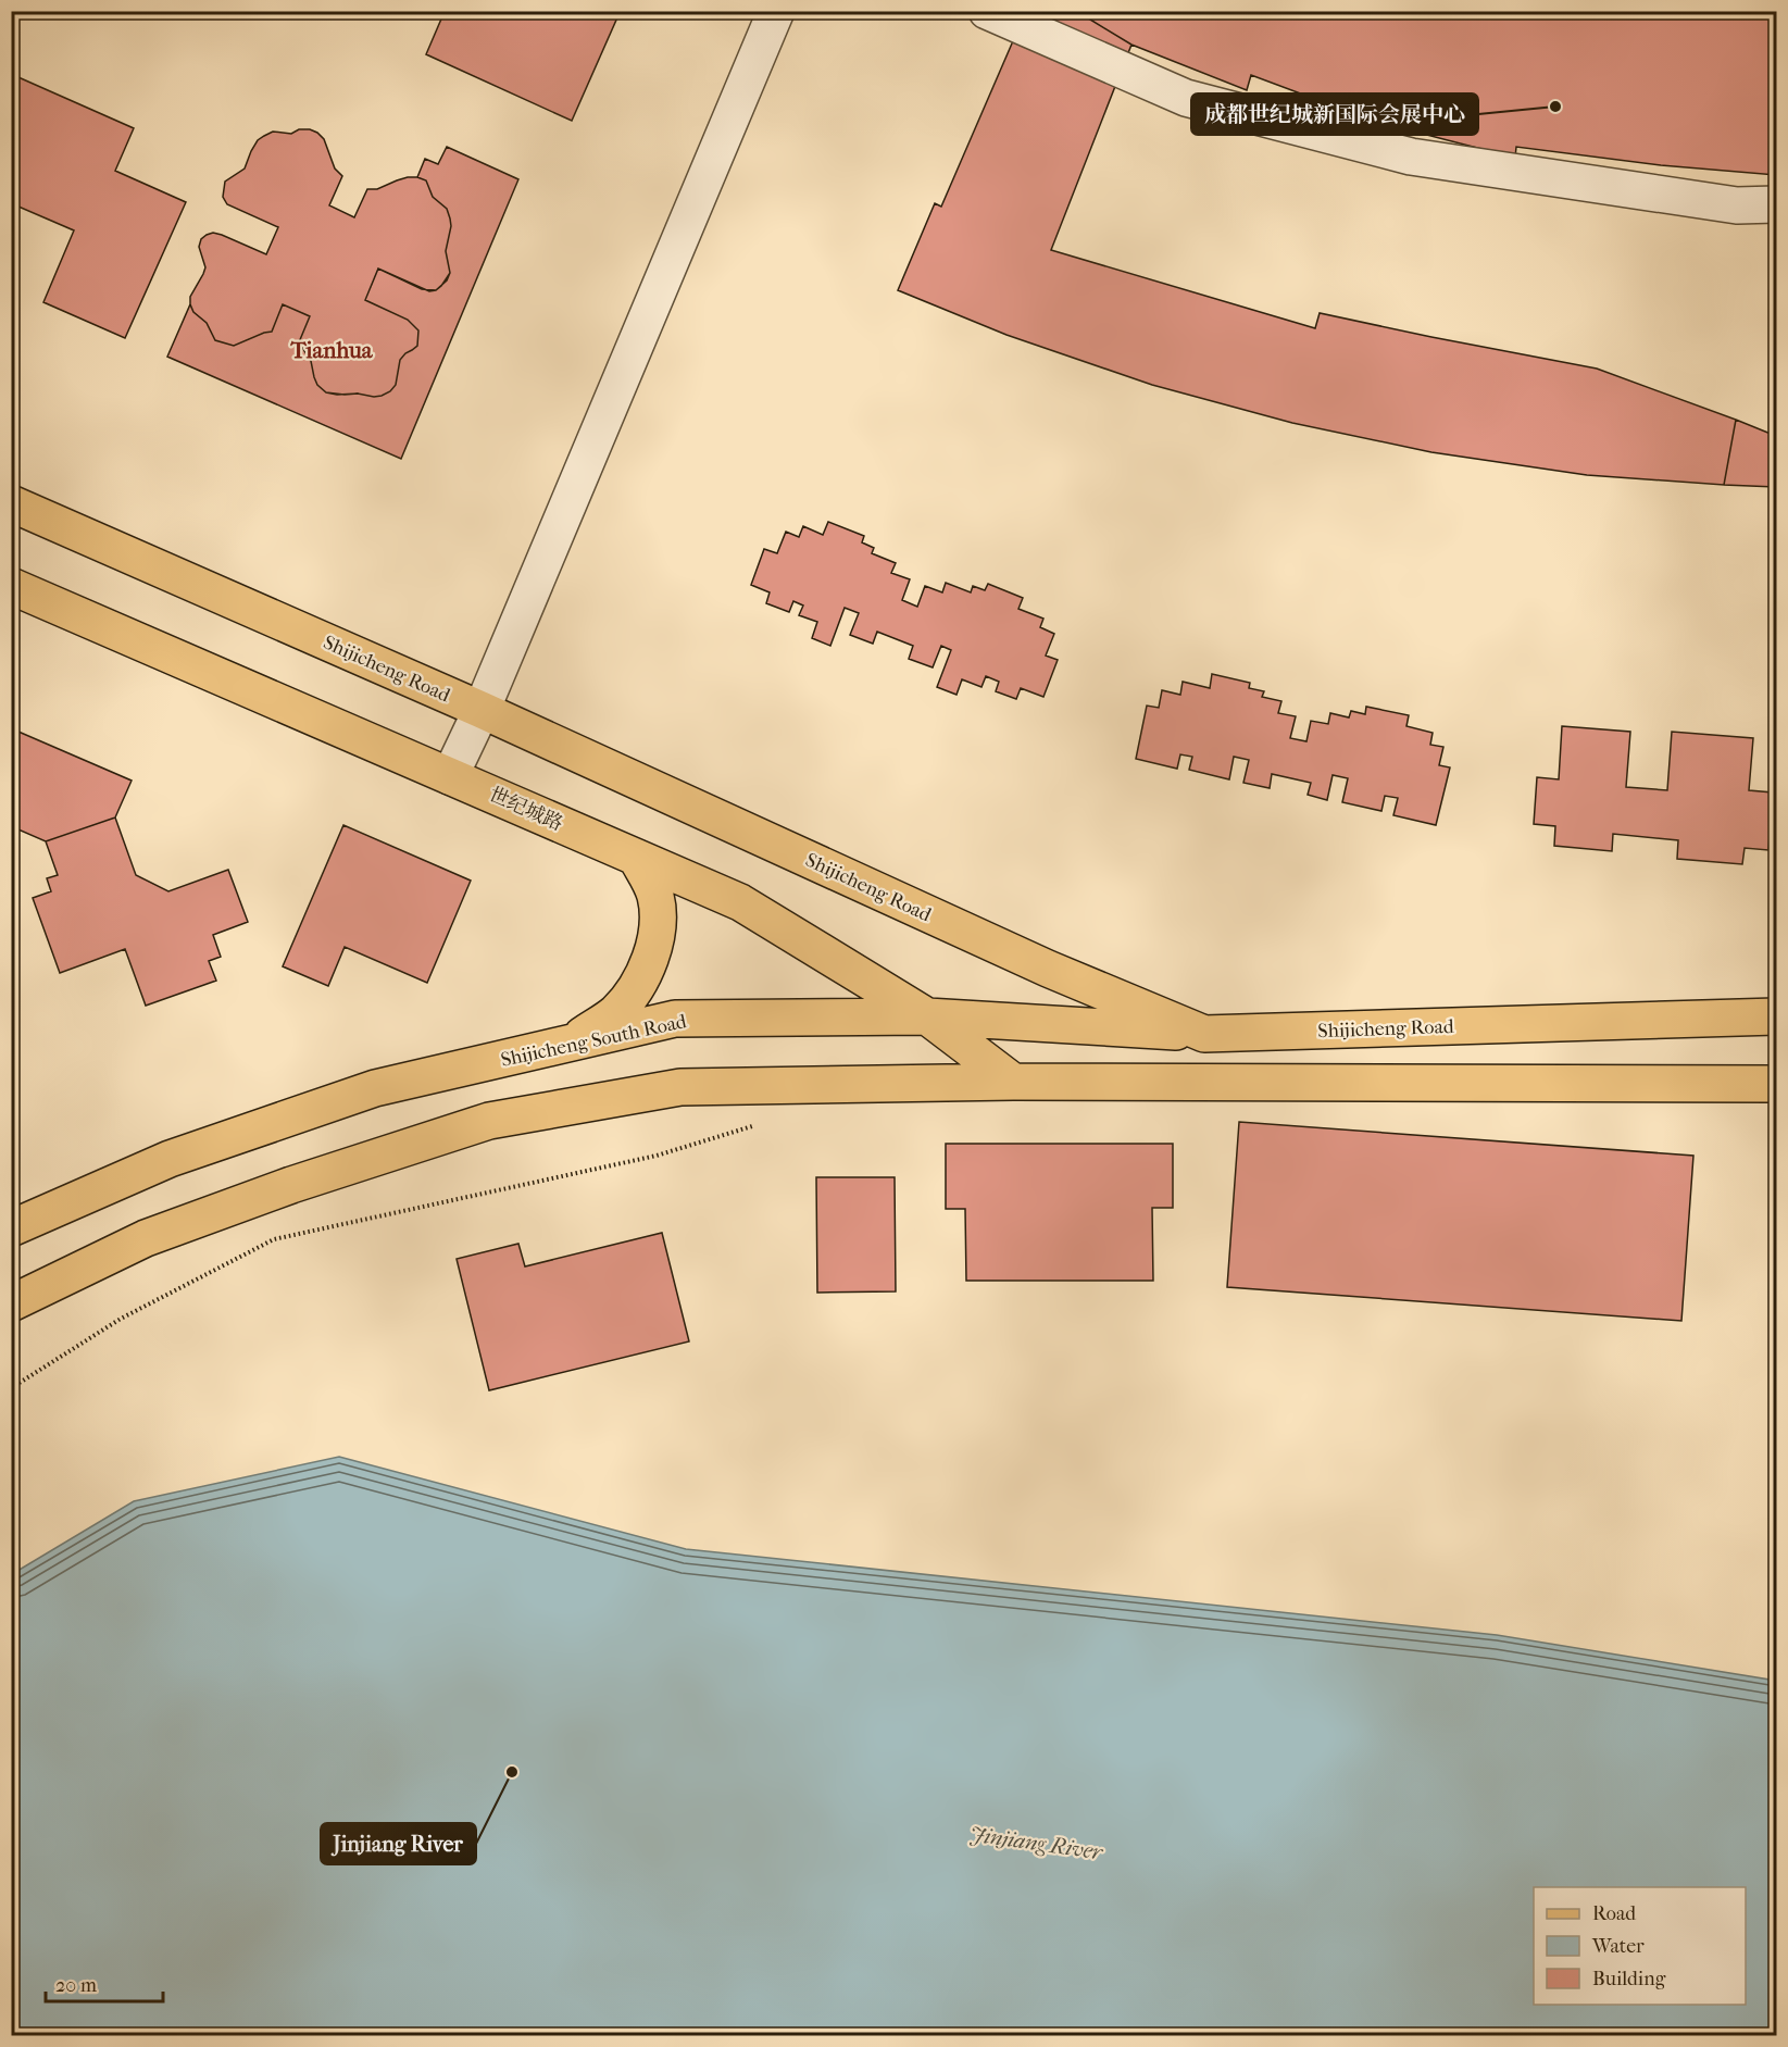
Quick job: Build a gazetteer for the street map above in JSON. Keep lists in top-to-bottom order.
{
  "streets": {
    "main road": ["Shijicheng Road", "世纪城路", "Shijicheng South Road"]
  },
  "crossings": [
    ["Shijicheng Road", "Shijicheng South Road"],
    ["世纪城路", "Shijicheng South Road"]
  ],
  "districts": ["Tianhua"],
  "water": ["Jinjiang River"],
  "places": ["成都世纪城新国际会展中心", "Jinjiang River"],
  "legend": ["Road", "Water", "Building"],
  "scale_bar": "20 m"
}
